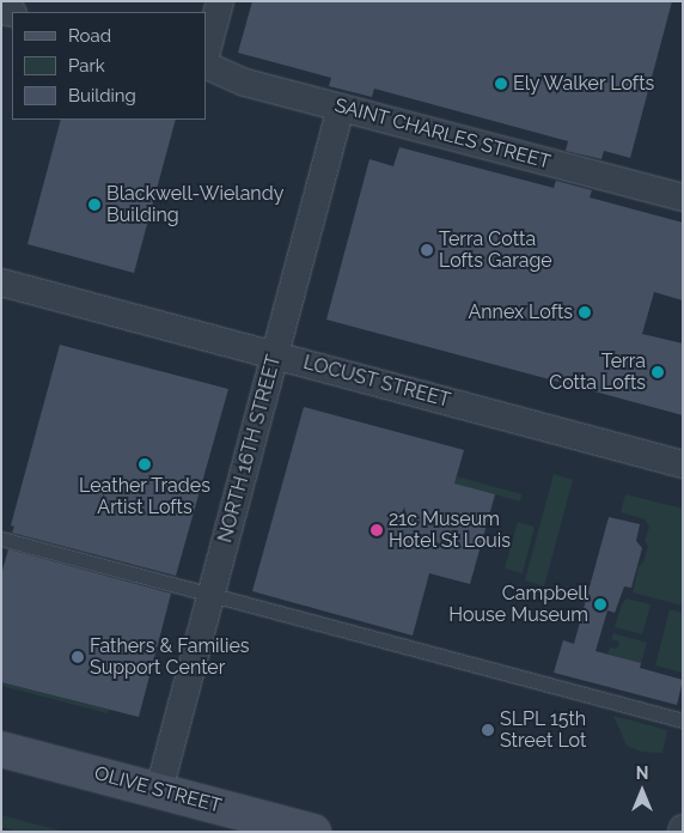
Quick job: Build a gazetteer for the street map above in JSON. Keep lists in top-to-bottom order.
{
  "streets": {
    "main road": ["OLIVE STREET"],
    "street": ["SAINT CHARLES STREET", "LOCUST STREET", "NORTH 16TH STREET"]
  },
  "crossings": [
    ["SAINT CHARLES STREET", "NORTH 16TH STREET"],
    ["LOCUST STREET", "NORTH 16TH STREET"],
    ["NORTH 16TH STREET", "OLIVE STREET"]
  ],
  "places": [
    "Ely Walker Lofts",
    "Blackwell-Wielandy Building",
    "Terra Cotta Lofts Garage",
    "Annex Lofts",
    "Terra Cotta Lofts",
    "Leather Trades Artist Lofts",
    "21c Museum Hotel St Louis",
    "Campbell House Museum",
    "Fathers & Families Support Center",
    "SLPL 15th Street Lot"
  ],
  "legend": ["Road", "Park", "Building"],
  "north": "top"
}
